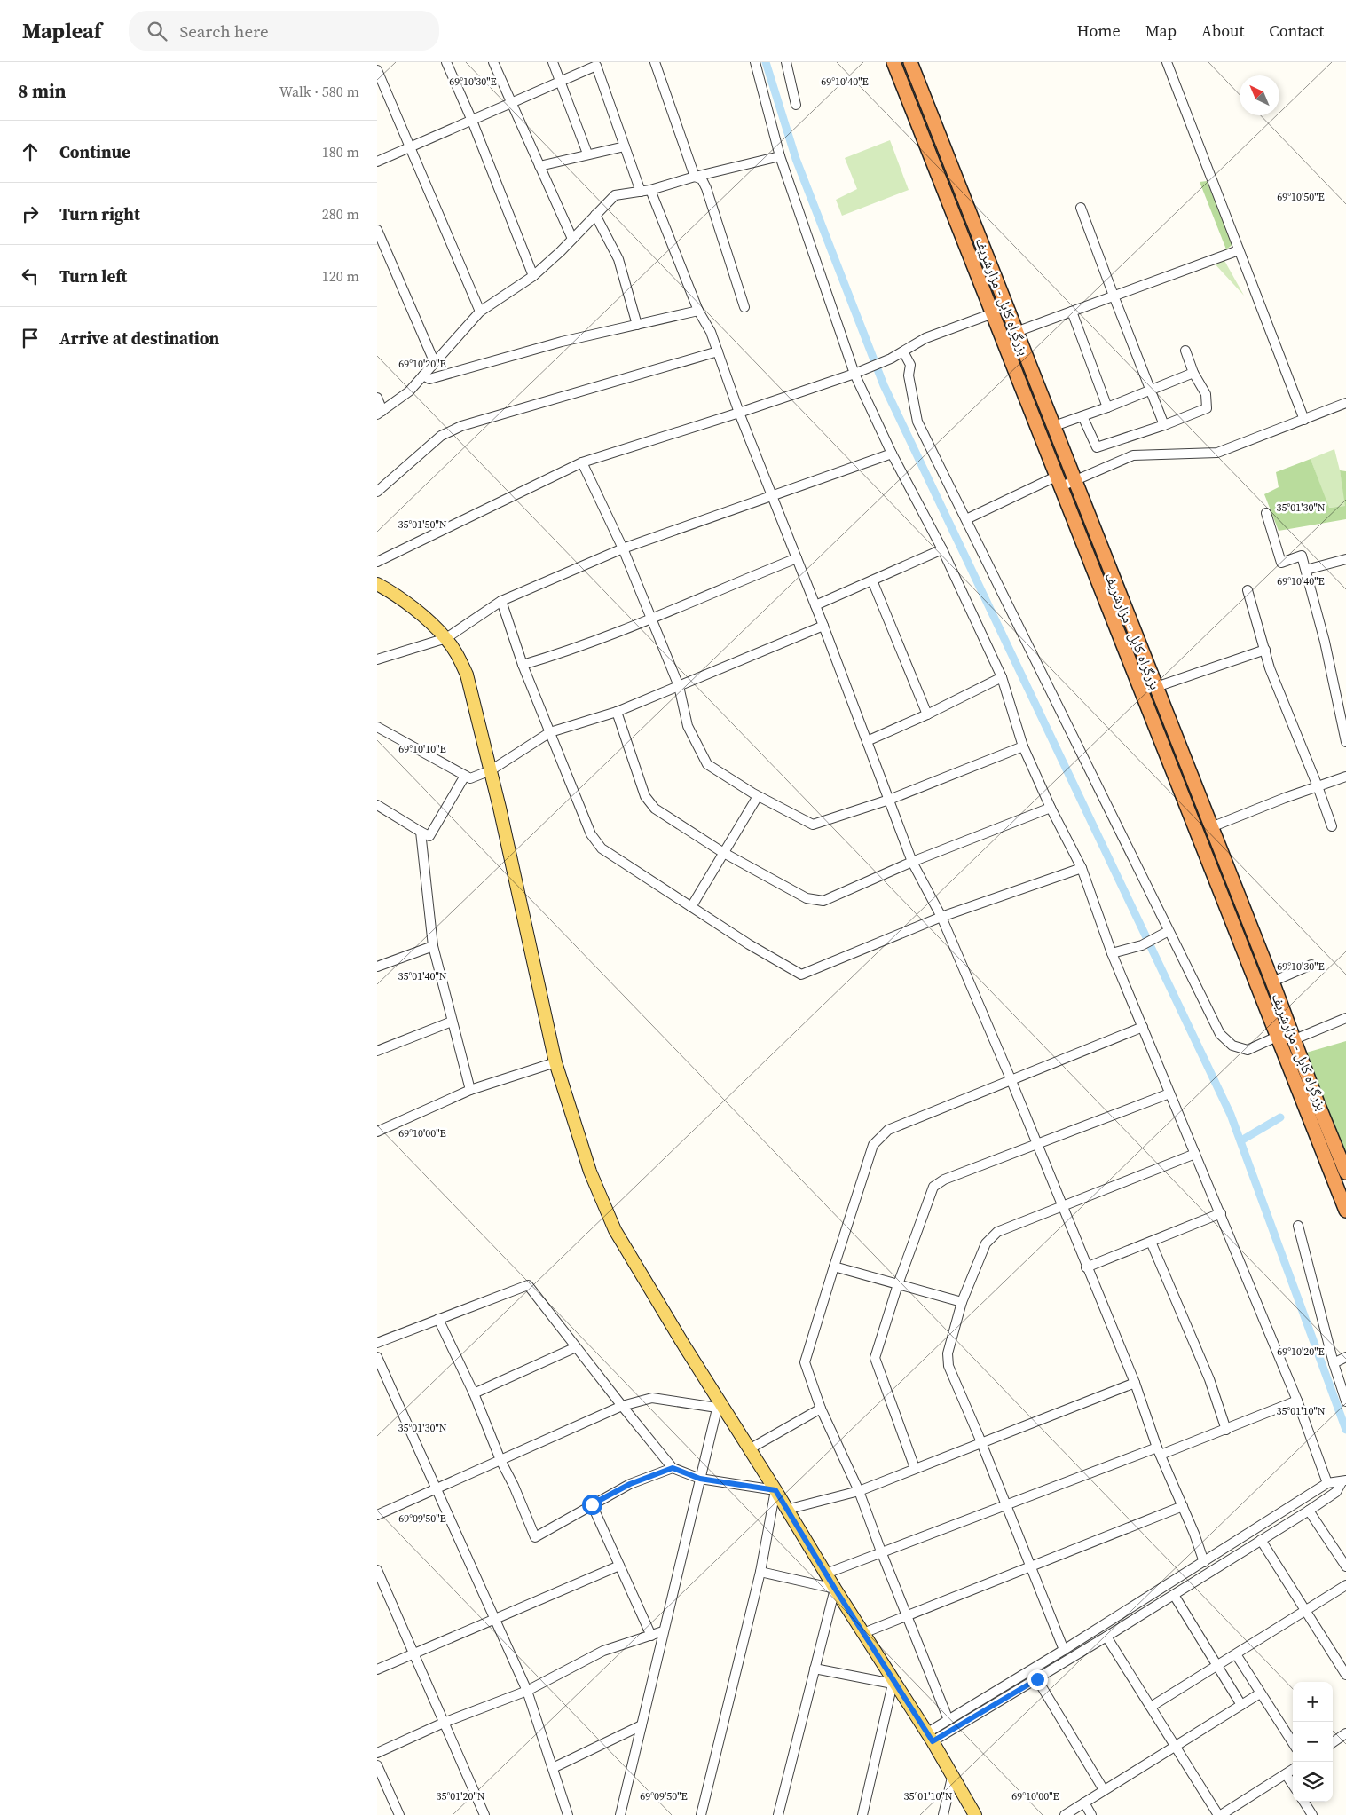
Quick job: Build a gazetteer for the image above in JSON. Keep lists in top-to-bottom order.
{
  "streets": {
    "highway": ["بزرگراه کابل - مزارشریف"]
  },
  "north": "top left",
  "page": {
    "header": "Mapleaf",
    "search": "Search here",
    "nav": [
      "Home",
      "Map",
      "About",
      "Contact"
    ],
    "heading": ["8 min", "Walk · 580 m"],
    "list": [
      ["Continue", "180 m"],
      ["Turn right", "280 m"],
      ["Turn left", "120 m"],
      "Arrive at destination"
    ],
    "map_buttons": ["+", "−"]
  },
  "coordinates": [
    "69°10'30\"E",
    "69°10'40\"E",
    "69°10'50\"E",
    "69°10'20\"E",
    "35°01'30\"N",
    "35°01'50\"N",
    "69°10'10\"E",
    "35°01'40\"N",
    "69°10'00\"E",
    "35°01'10\"N",
    "69°09'50\"E",
    "35°01'20\"N"
  ]
}
